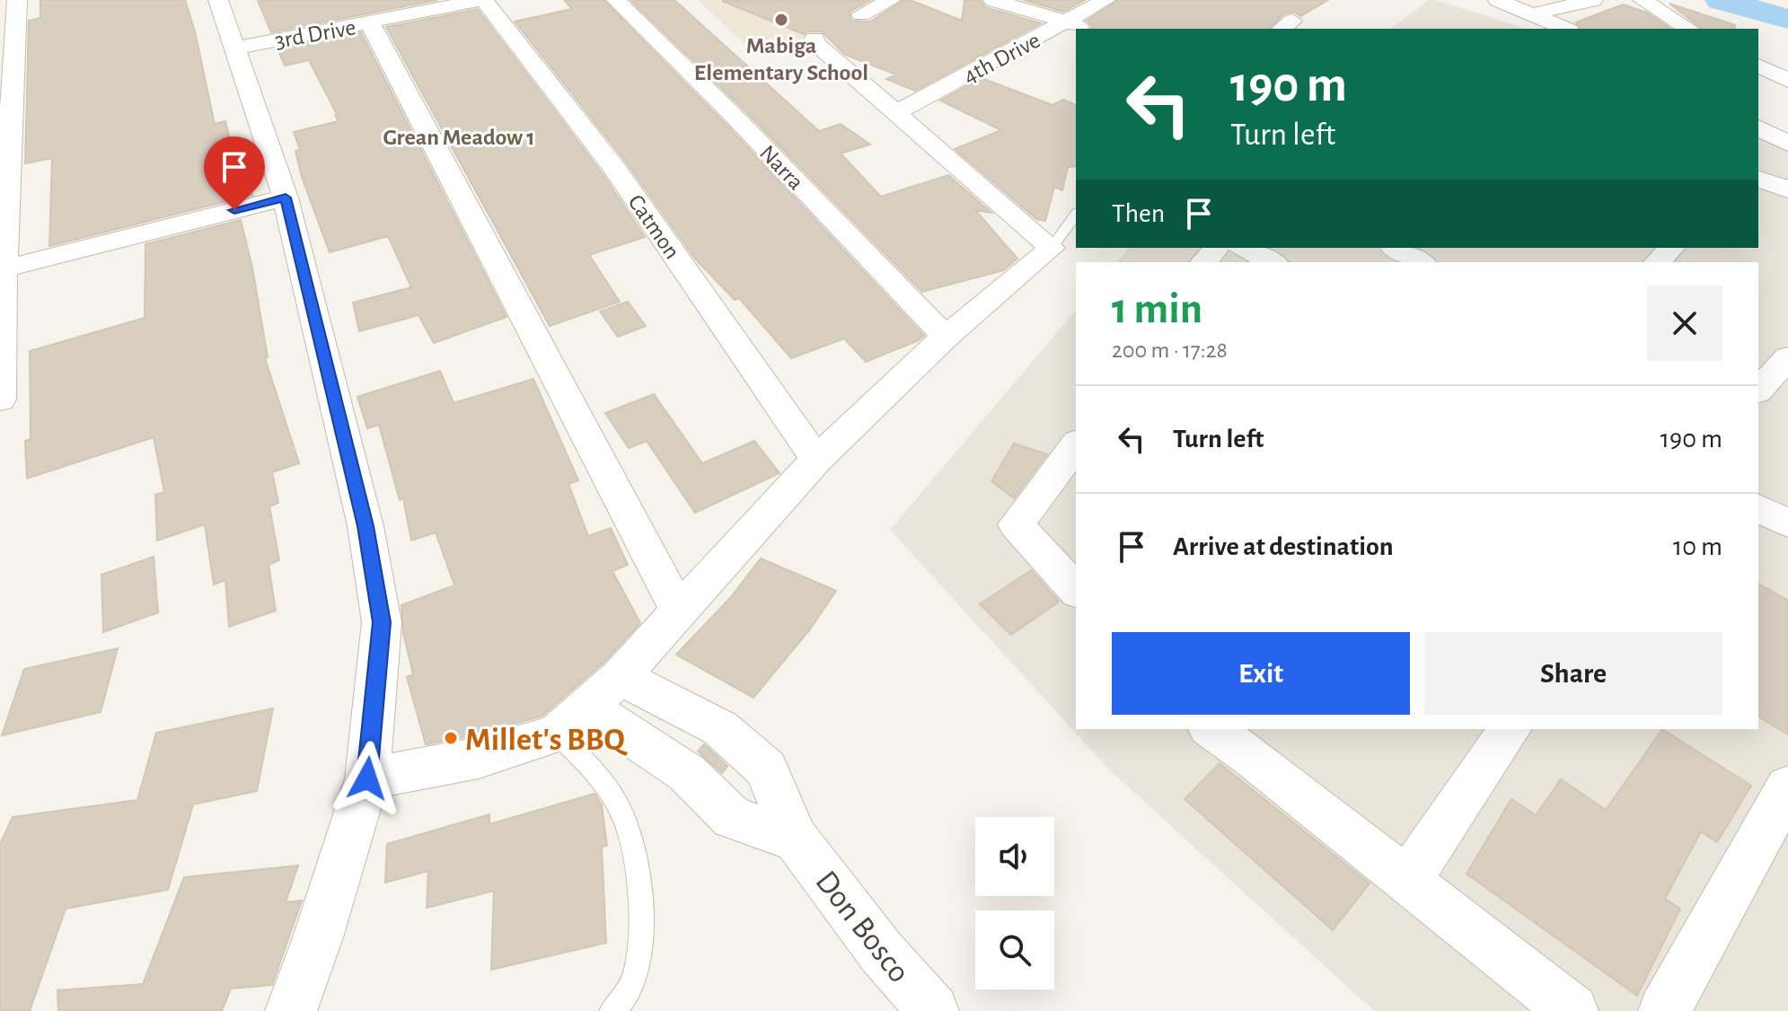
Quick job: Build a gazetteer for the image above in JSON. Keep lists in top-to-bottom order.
{
  "streets": {
    "street": [
      "3rd Drive",
      "4th Drive",
      "Narra",
      "Catmon",
      "Don Bosco"
    ]
  },
  "crossings": [
    ["3rd Drive", "Catmon"]
  ],
  "districts": ["Grean Meadow 1"],
  "places": ["Mabiga Elementary School", "Millet's BBQ"],
  "page": {
    "turn": ["190 m", "Turn left"],
    "then": "Then",
    "heading": ["1 min", "200 m · 17:28"],
    "list": [
      {
        "name": "Turn left",
        "value": "190 m"
      },
      {
        "name": "Arrive at destination",
        "value": "10 m"
      }
    ],
    "buttons": ["Exit", "Share"]
  }
}
